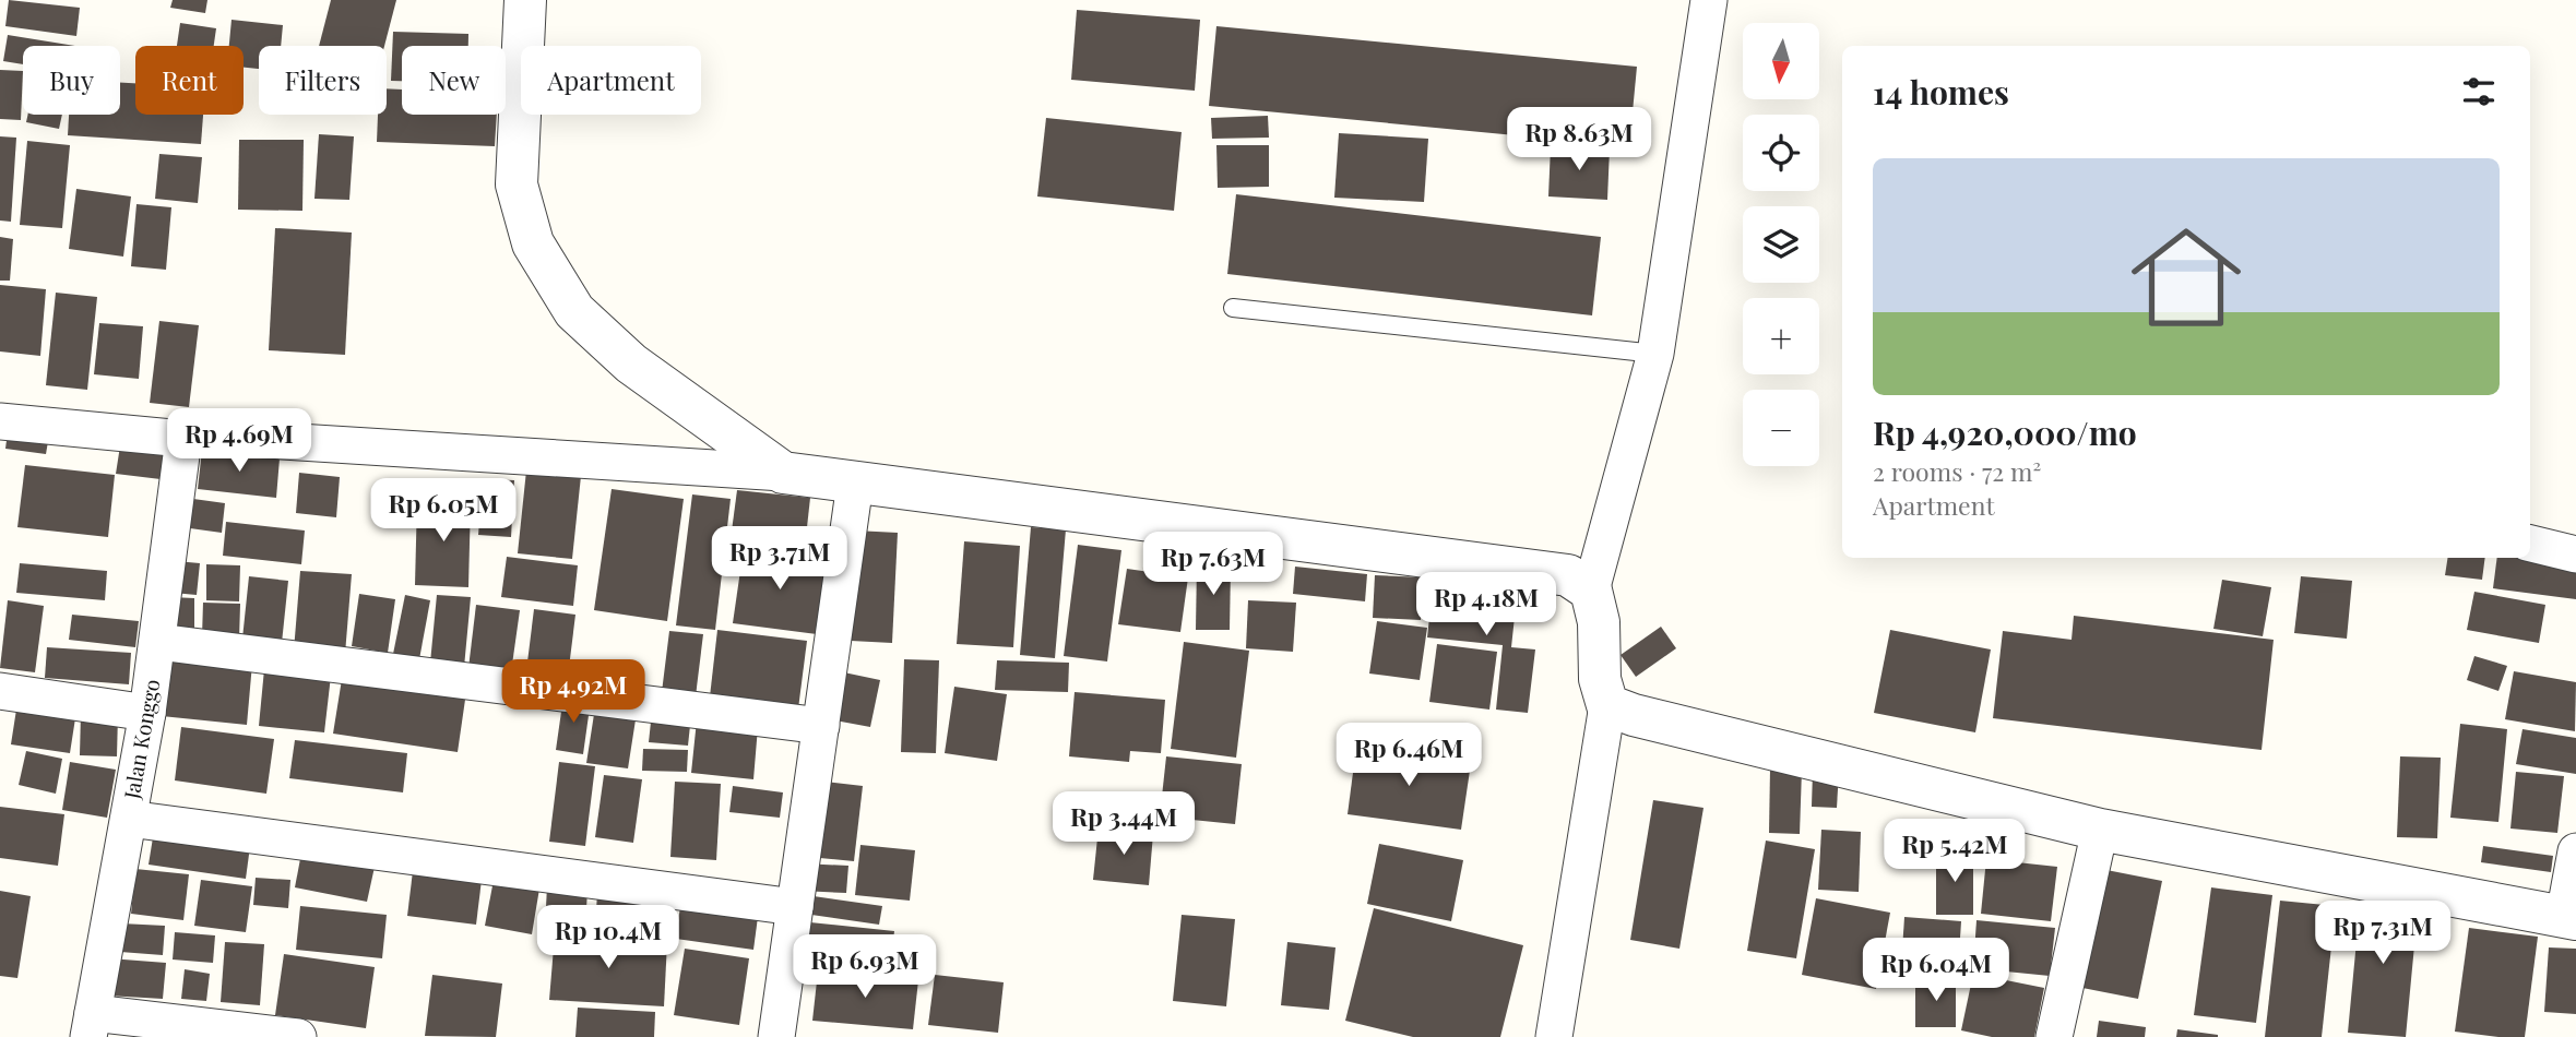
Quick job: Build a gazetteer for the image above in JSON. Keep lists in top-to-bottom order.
{
  "streets": {
    "street": ["Jalan Konggo"]
  },
  "north": "bottom",
  "page": {
    "map_buttons": ["+", "−"],
    "chip": [
      "Buy",
      "Rent",
      "Filters",
      "New",
      "Apartment"
    ],
    "heading": "14 homes",
    "price": [
      "Rp 8.63M",
      "Rp 4.69M",
      "Rp 6.05M",
      "Rp 3.71M",
      "Rp 7.63M",
      "Rp 4.18M",
      "Rp 4.92M",
      "Rp 6.46M",
      "Rp 3.44M",
      "Rp 5.42M",
      "Rp 7.31M",
      "Rp 10.4M",
      "Rp 6.93M",
      "Rp 6.04M"
    ],
    "list": [
      {
        "name": "Rp 4,920,000/mo",
        "note": "2 rooms · 72 m² · Apartment"
      }
    ]
  }
}
